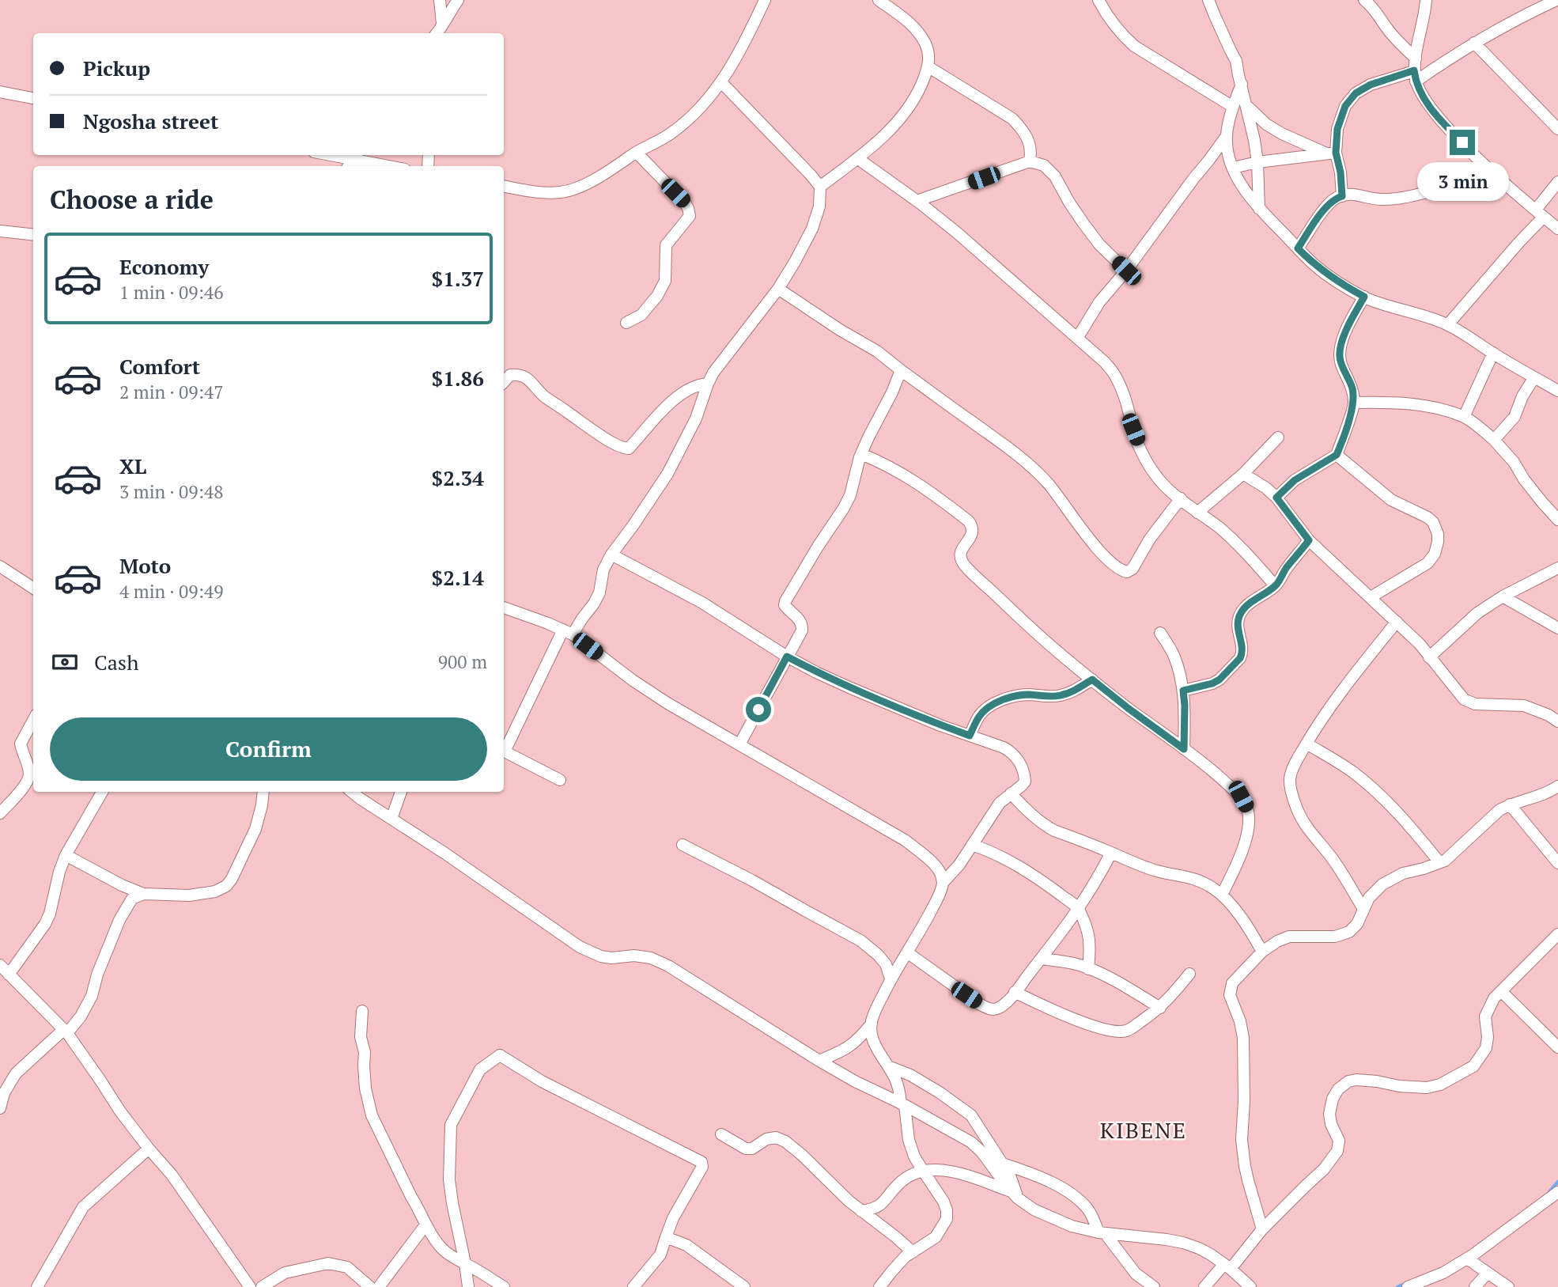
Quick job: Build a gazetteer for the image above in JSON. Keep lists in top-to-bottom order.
{
  "districts": ["KIBENE"],
  "page": {
    "banner": ["Pickup", "Ngosha street"],
    "bubble": "3 min",
    "heading": "Choose a ride",
    "list": [
      {
        "name": "Economy",
        "note": "1 min · 09:46",
        "value": "$1.37"
      },
      {
        "name": "Comfort",
        "note": "2 min · 09:47",
        "value": "$1.86"
      },
      {
        "name": "XL",
        "note": "3 min · 09:48",
        "value": "$2.34"
      },
      {
        "name": "Moto",
        "note": "4 min · 09:49",
        "value": "$2.14"
      }
    ],
    "pay": ["Cash", "900 m"],
    "buttons": "Confirm"
  }
}
